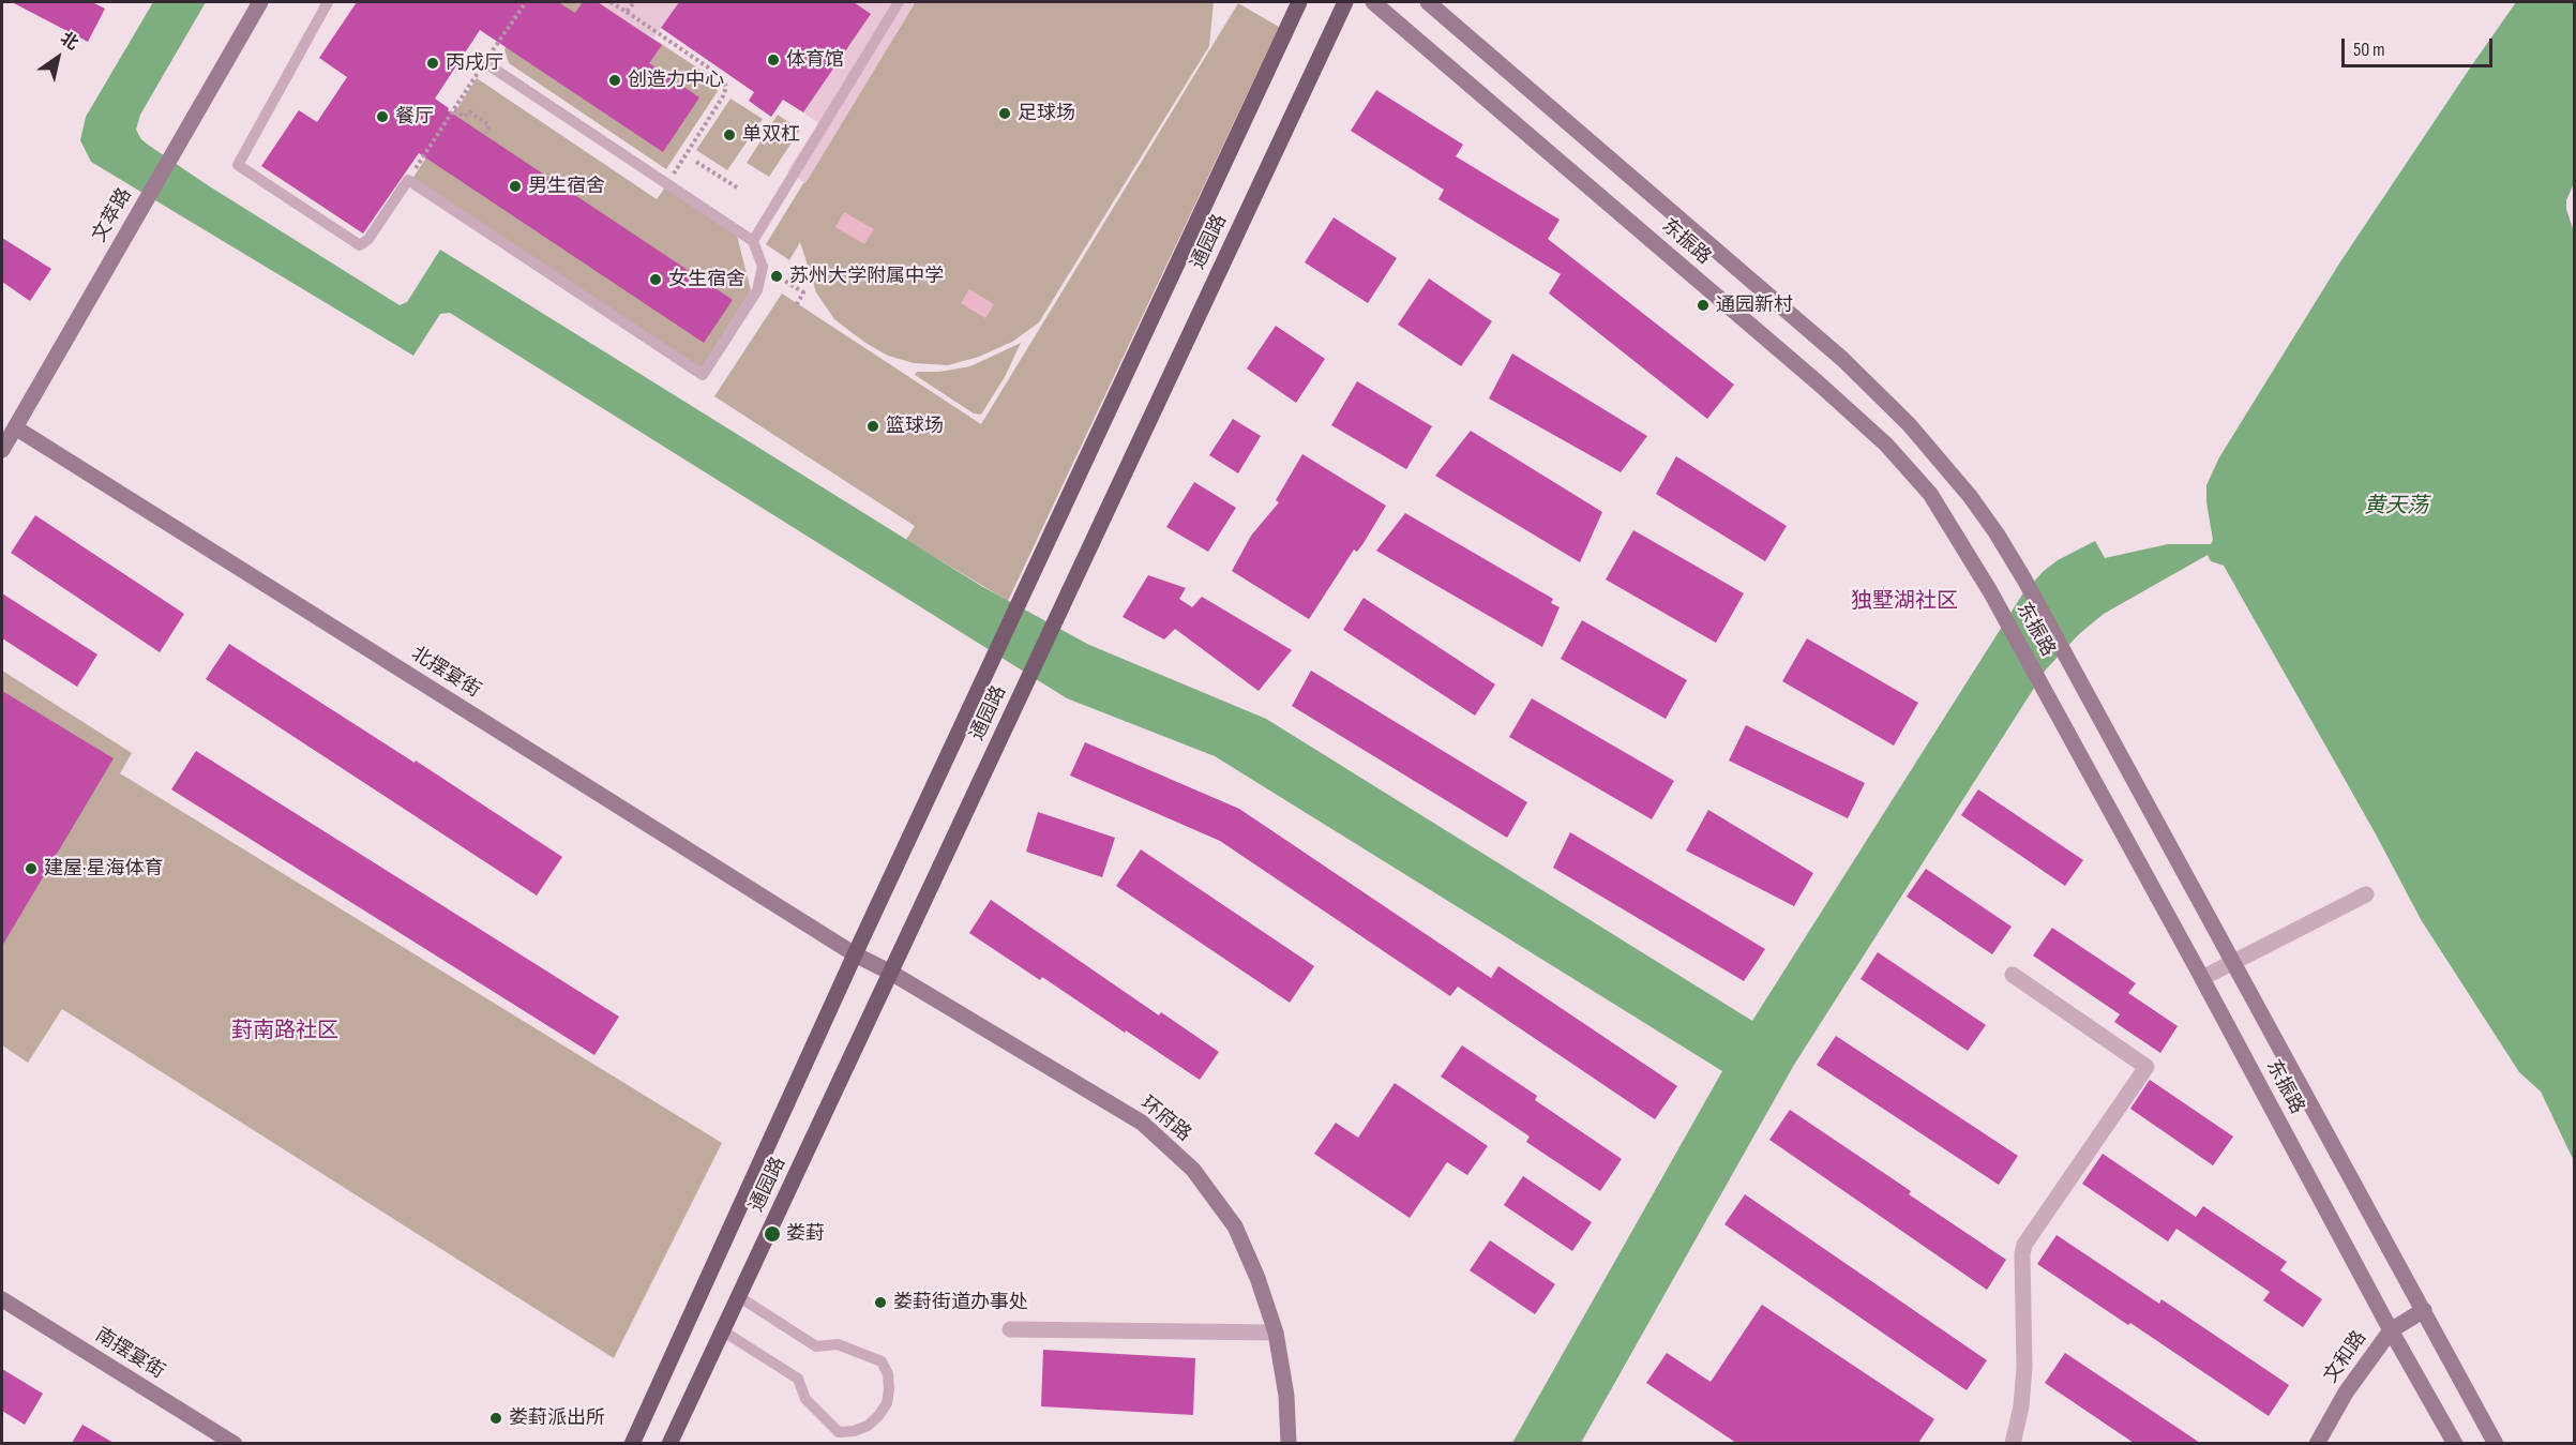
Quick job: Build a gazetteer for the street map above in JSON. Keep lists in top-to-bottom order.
{
  "streets": {
    "main road": [
      "文萃路",
      "通园路",
      "东振路",
      "北摆宴街",
      "环府路",
      "南摆宴街",
      "文和路"
    ]
  },
  "crossings": [
    ["文萃路", "北摆宴街"],
    ["通园路", "北摆宴街"],
    ["通园路", "环府路"],
    ["东振路", "文和路"],
    ["北摆宴街", "环府路"]
  ],
  "districts": ["独墅湖社区", "葑南路社区"],
  "water": ["黄天荡"],
  "places": [
    "体育馆",
    "丙戌厅",
    "创造力中心",
    "足球场",
    "餐厅",
    "单双杠",
    "男生宿舍",
    "苏州大学附属中学",
    "女生宿舍",
    "通园新村",
    "篮球场",
    "建屋·星海体育",
    "娄葑",
    "娄葑街道办事处",
    "娄葑派出所"
  ],
  "scale_bar": "50 m",
  "north": "top right"
}
